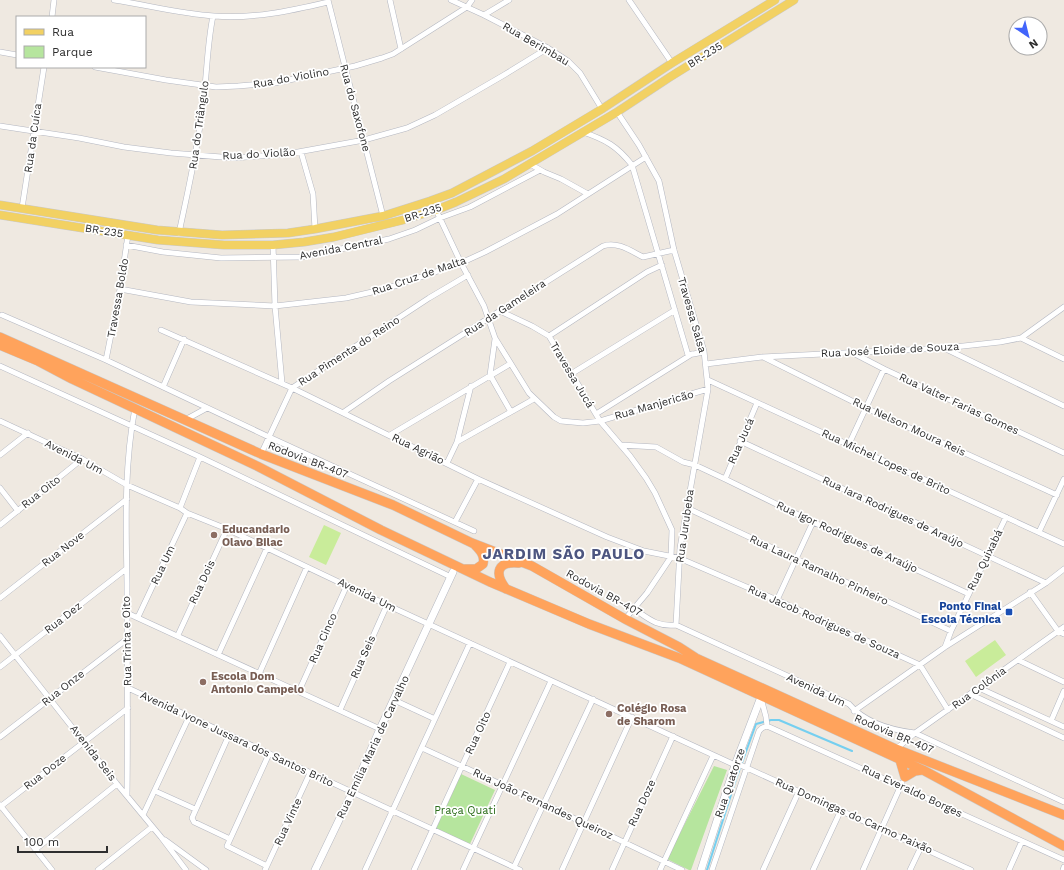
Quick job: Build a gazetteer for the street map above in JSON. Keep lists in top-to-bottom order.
{
  "streets": {
    "highway": ["Rodovia BR-407"],
    "main road": ["BR-235"],
    "street": [
      "Rua Berimbau",
      "Rua do Violino",
      "Rua do Saxofone",
      "Rua do Triângulo",
      "Rua da Cuíca",
      "Rua do Violão",
      "Avenida Central",
      "Rua Cruz de Malta",
      "Travessa Boldo",
      "Rua da Gameleira",
      "Travessa Salsa",
      "Rua José Eloide de Souza",
      "Rua Pimenta do Reino",
      "Travessa Jucá",
      "Rua Valter Farias Gomes",
      "Rua Manjericão",
      "Rua Nelson Moura Reis",
      "Rua Jucá",
      "Rua Agrião",
      "Avenida Um",
      "Rua Michel Lopes de Brito",
      "Rua Oito",
      "Rua Iara Rodrigues de Araújo",
      "Rua Jurubeba",
      "Rua Igor Rodrigues de Araújo",
      "Rua Nove",
      "Rua Quixabá",
      "Rua Um",
      "Rua Laura Ramalho Pinheiro",
      "Rua Dois",
      "Rua Dez",
      "Rua Jacob Rodrigues de Souza",
      "Rua Cinco",
      "Rua Trinta e Oito",
      "Rua Seis",
      "Rua Onze",
      "Rua Colônia",
      "Avenida Ivone Jussara dos Santos Brito",
      "Rua Emília Maria de Carvalho",
      "Avenida Seis",
      "Rua Doze",
      "Rua Quatorze",
      "Rua Everaldo Borges",
      "Rua João Fernandes Queiroz",
      "Rua Domingas do Carmo Paixão",
      "Rua Vinte"
    ]
  },
  "crossings": [
    ["Rua Berimbau", "BR-235"],
    ["Rua Berimbau", "Rua do Violino"],
    ["Rua Berimbau", "Rua do Violão"],
    ["BR-235", "Rua do Saxofone"],
    ["BR-235", "Rua do Triângulo"],
    ["BR-235", "Rua da Cuíca"],
    ["BR-235", "Travessa Boldo"],
    ["Rua do Violino", "Rua do Saxofone"],
    ["Rua do Violino", "Rua do Triângulo"],
    ["Rua do Saxofone", "Rua do Violão"],
    ["Rua do Triângulo", "Rua do Violão"],
    ["Rua da Cuíca", "Rua do Violão"],
    ["Avenida Central", "Travessa Boldo"],
    ["Rua Cruz de Malta", "Travessa Boldo"],
    ["Rua Cruz de Malta", "Travessa Salsa"],
    ["Rua da Gameleira", "Travessa Salsa"],
    ["Rua da Gameleira", "Travessa Jucá"],
    ["Rua da Gameleira", "Rua Agrião"],
    ["Travessa Salsa", "Rua José Eloide de Souza"],
    ["Travessa Salsa", "Rua Michel Lopes de Brito"],
    ["Travessa Salsa", "Rua Jurubeba"],
    ["Rua José Eloide de Souza", "Rua Valter Farias Gomes"],
    ["Rua José Eloide de Souza", "Rua Nelson Moura Reis"],
    ["Rua Pimenta do Reino", "Rua Agrião"],
    ["Rua Pimenta do Reino", "Rodovia BR-407"],
    ["Travessa Jucá", "Rua Manjericão"],
    ["Travessa Jucá", "Rua Agrião"],
    ["Travessa Jucá", "Rua Igor Rodrigues de Araújo"],
    ["Rua Manjericão", "Rua Jurubeba"],
    ["Rua Jucá", "Rua Michel Lopes de Brito"],
    ["Rua Jucá", "Rua Iara Rodrigues de Araújo"],
    ["Rua Jucá", "Rua Igor Rodrigues de Araújo"],
    ["Rua Agrião", "Rua Jurubeba"],
    ["Rua Agrião", "Rua Jacob Rodrigues de Souza"],
    ["Avenida Um", "Rua Oito"],
    ["Avenida Um", "Rua Jurubeba"],
    ["Avenida Um", "Rua Um"],
    ["Avenida Um", "Rua Dois"],
    ["Avenida Um", "Rua Cinco"],
    ["Avenida Um", "Rua Trinta e Oito"],
    ["Avenida Um", "Rua Seis"],
    ["Avenida Um", "Rua Colônia"],
    ["Avenida Um", "Rua Emília Maria de Carvalho"],
    ["Avenida Um", "Rua Doze"],
    ["Avenida Um", "Rua Quatorze"],
    ["Avenida Um", "Rua Domingas do Carmo Paixão"],
    ["Rodovia BR-407", "Rua Trinta e Oito"],
    ["Rodovia BR-407", "Rua Colônia"],
    ["Rodovia BR-407", "Rua Quatorze"],
    ["Rua Michel Lopes de Brito", "Rua Jurubeba"],
    ["Rua Michel Lopes de Brito", "Rua Quixabá"],
    ["Rua Oito", "Avenida Ivone Jussara dos Santos Brito"],
    ["Rua Oito", "Rua João Fernandes Queiroz"],
    ["Rua Iara Rodrigues de Araújo", "Rua Quixabá"],
    ["Rua Jurubeba", "Rua Igor Rodrigues de Araújo"],
    ["Rua Jurubeba", "Rua Laura Ramalho Pinheiro"],
    ["Rua Jurubeba", "Rua Jacob Rodrigues de Souza"],
    ["Rua Igor Rodrigues de Araújo", "Rua Quixabá"],
    ["Rua Nove", "Rua Trinta e Oito"],
    ["Rua Quixabá", "Rua Laura Ramalho Pinheiro"],
    ["Rua Dez", "Rua Trinta e Oito"],
    ["Rua Dez", "Avenida Seis"],
    ["Rua Trinta e Oito", "Rua Onze"],
    ["Rua Trinta e Oito", "Avenida Ivone Jussara dos Santos Brito"],
    ["Rua Trinta e Oito", "Avenida Seis"],
    ["Rua Trinta e Oito", "Rua Doze"],
    ["Rua Onze", "Avenida Seis"],
    ["Avenida Ivone Jussara dos Santos Brito", "Rua Emília Maria de Carvalho"],
    ["Avenida Ivone Jussara dos Santos Brito", "Rua Vinte"],
    ["Avenida Seis", "Rua Doze"],
    ["Rua Doze", "Rua João Fernandes Queiroz"],
    ["Rua Quatorze", "Rua Domingas do Carmo Paixão"]
  ],
  "districts": ["JARDIM SÃO PAULO"],
  "parks": ["Praça Quati"],
  "places": {
    "other": ["Educandario Olavo Bilac", "Escola Dom Antonio Campelo", "Colégio Rosa de Sharom"],
    "transit": ["Ponto Final Escola Técnica"]
  },
  "legend": ["Rua", "Parque"],
  "scale_bar": "100 m",
  "north": "bottom right"
}
